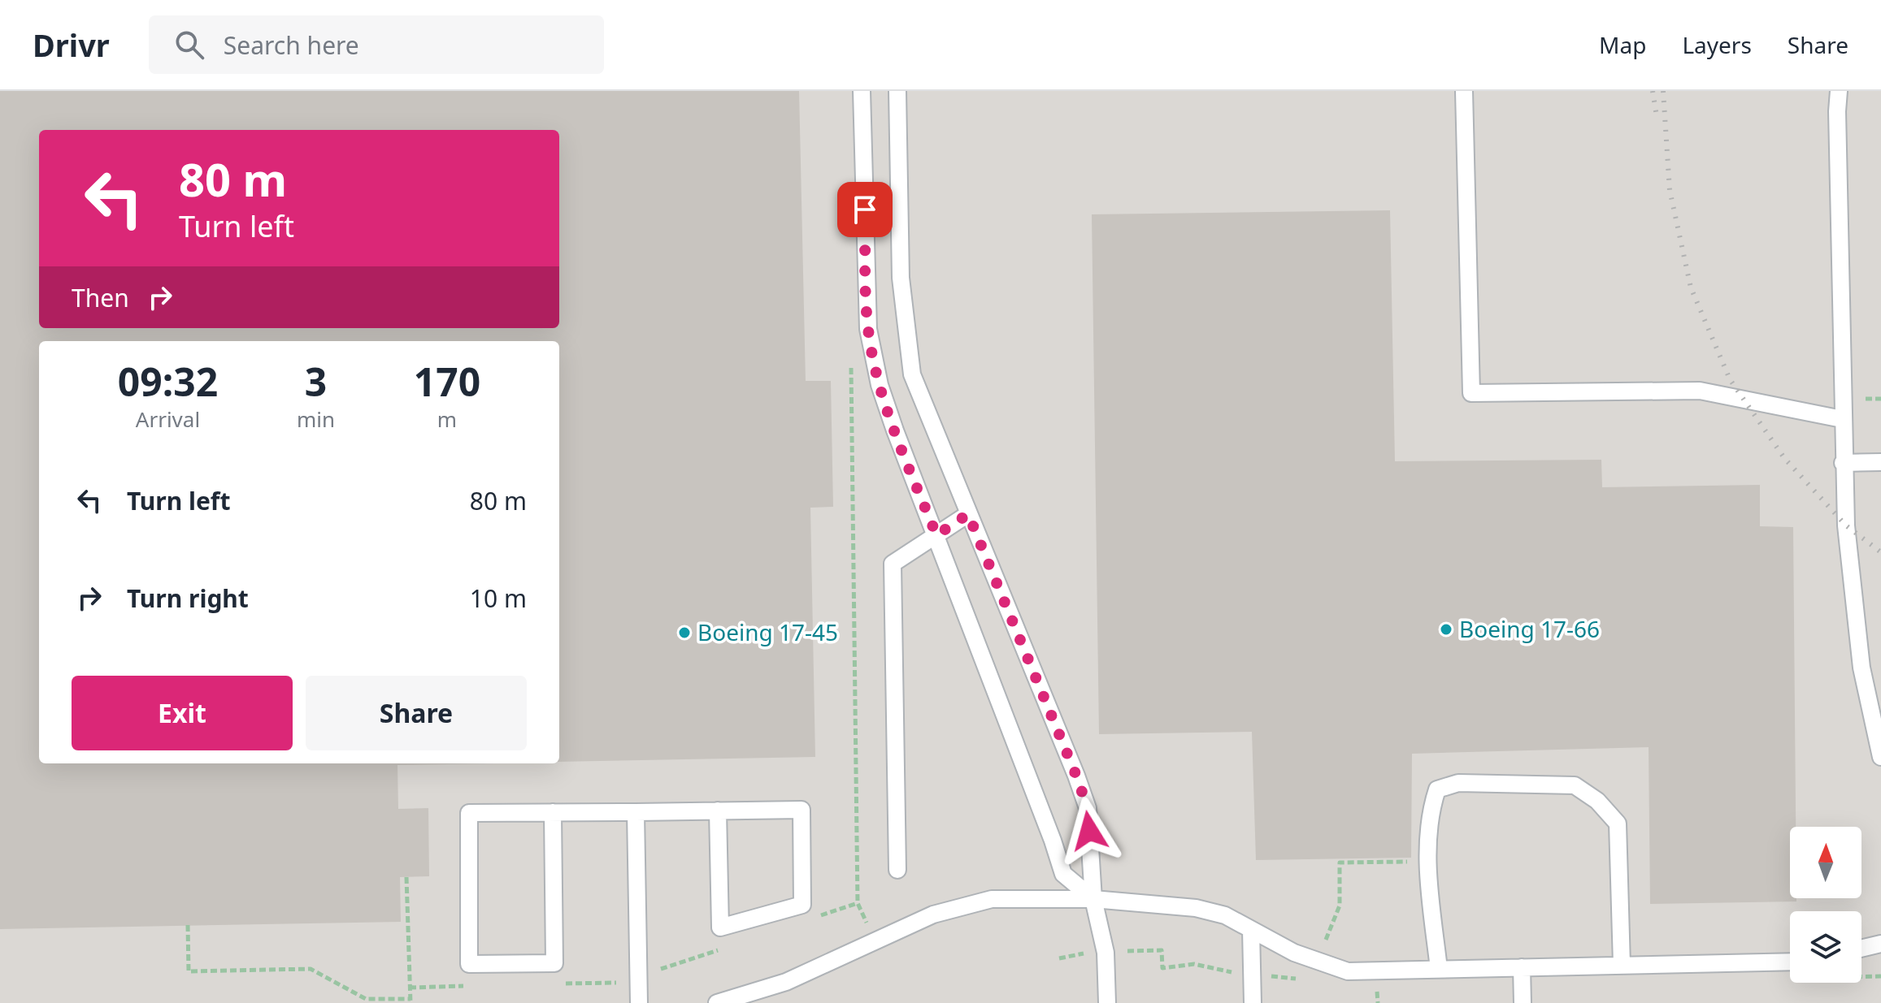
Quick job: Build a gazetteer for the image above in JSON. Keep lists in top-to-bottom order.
{
  "places": ["Boeing 17-66", "Boeing 17-45"],
  "north": "top",
  "page": {
    "header": "Drivr",
    "search": "Search here",
    "nav": ["Map", "Layers", "Share"],
    "turn": ["80 m", "Turn left"],
    "then": "Then",
    "eta": [
      "09:32",
      "Arrival",
      "3",
      "min",
      "170",
      "m"
    ],
    "list": [
      {
        "name": "Turn left",
        "value": "80 m"
      },
      {
        "name": "Turn right",
        "value": "10 m"
      }
    ],
    "buttons": ["Exit", "Share"]
  }
}
